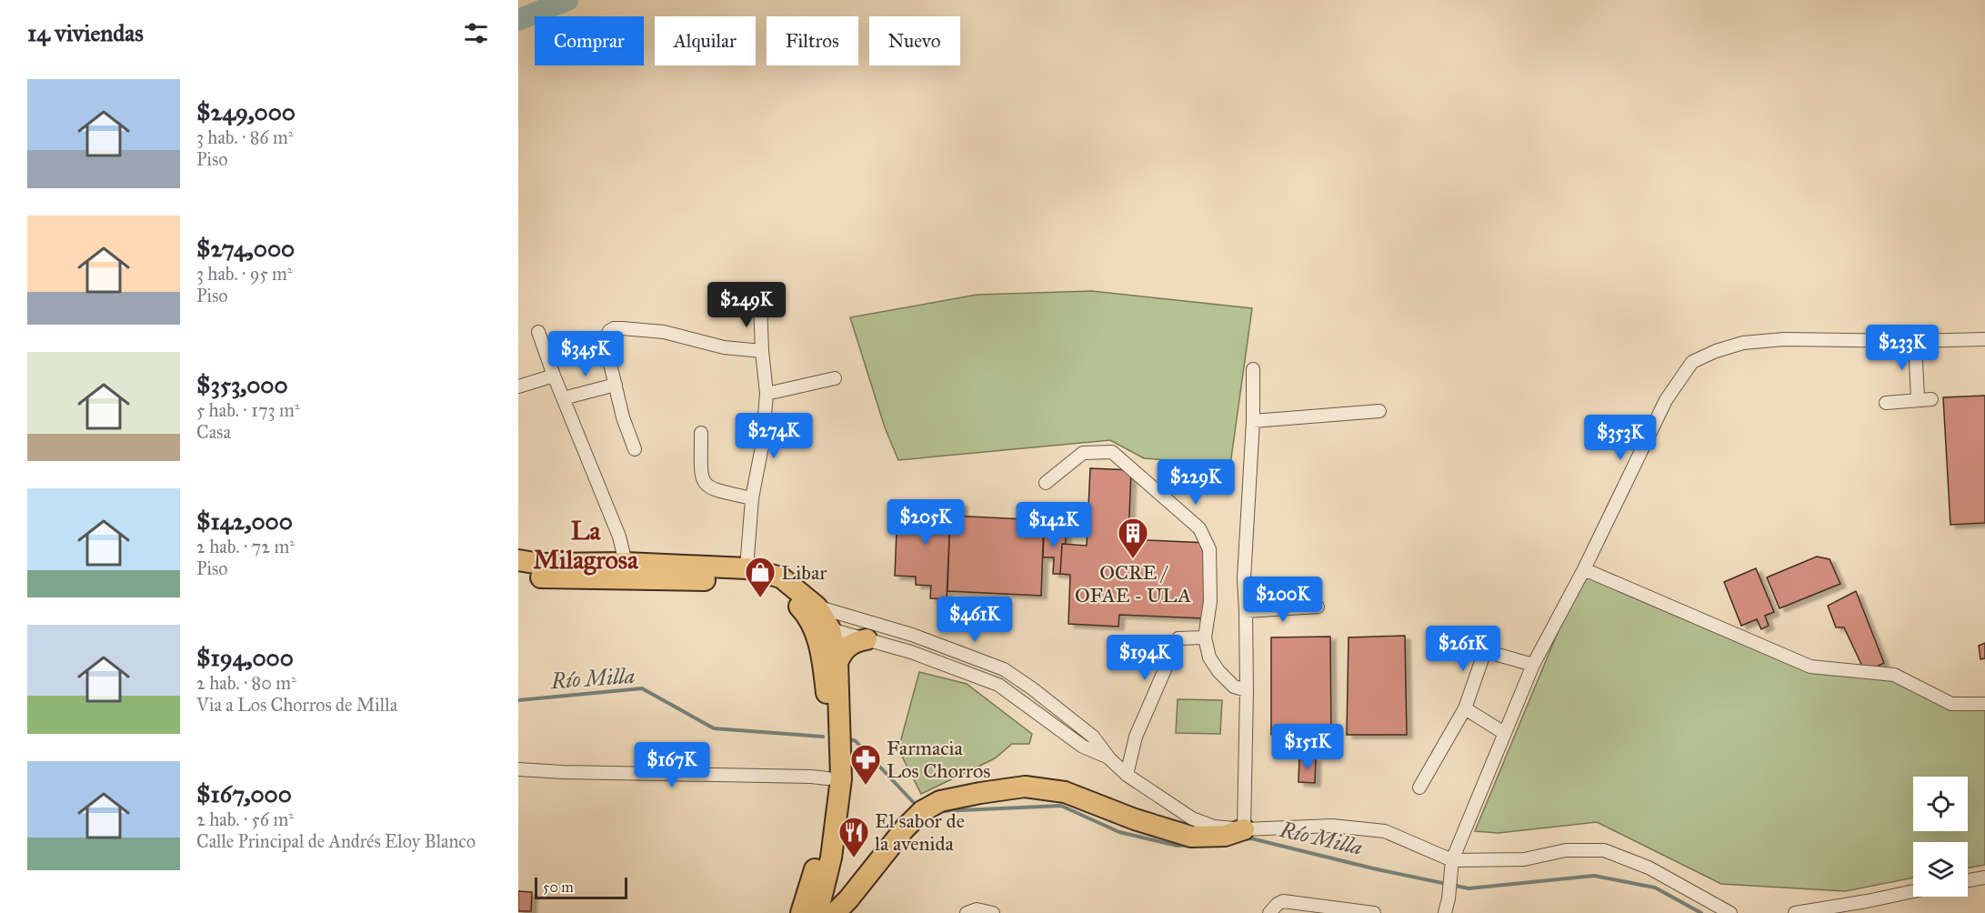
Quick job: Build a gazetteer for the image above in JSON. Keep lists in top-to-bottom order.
{
  "districts": ["La Milagrosa"],
  "water": ["Río Milla"],
  "places": {
    "building": ["OCRE / OFAE - ULA"],
    "shop": ["Libar"],
    "pharmacy": ["Farmacia Los Chorros"],
    "restaurant": ["El sabor de la avenida"]
  },
  "scale_bar": "50 m",
  "page": {
    "heading": "14 viviendas",
    "chip": [
      "Comprar",
      "Alquilar",
      "Filtros",
      "Nuevo"
    ],
    "list": [
      {
        "name": "$249,000",
        "note": "3 hab. · 86 m² · Piso"
      },
      {
        "name": "$274,000",
        "note": "3 hab. · 95 m² · Piso"
      },
      {
        "name": "$353,000",
        "note": "5 hab. · 173 m² · Casa"
      },
      {
        "name": "$142,000",
        "note": "2 hab. · 72 m² · Piso"
      },
      {
        "name": "$194,000",
        "note": "2 hab. · 80 m² · Via a Los Chorros de Milla"
      },
      {
        "name": "$167,000",
        "note": "2 hab. · 56 m² · Calle Principal de Andrés Eloy Blanco"
      }
    ],
    "price": [
      "$249K",
      "$233K",
      "$345K",
      "$274K",
      "$353K",
      "$229K",
      "$205K",
      "$142K",
      "$200K",
      "$461K",
      "$261K",
      "$194K",
      "$151K",
      "$167K"
    ],
    "scale": "50 m"
  }
}
